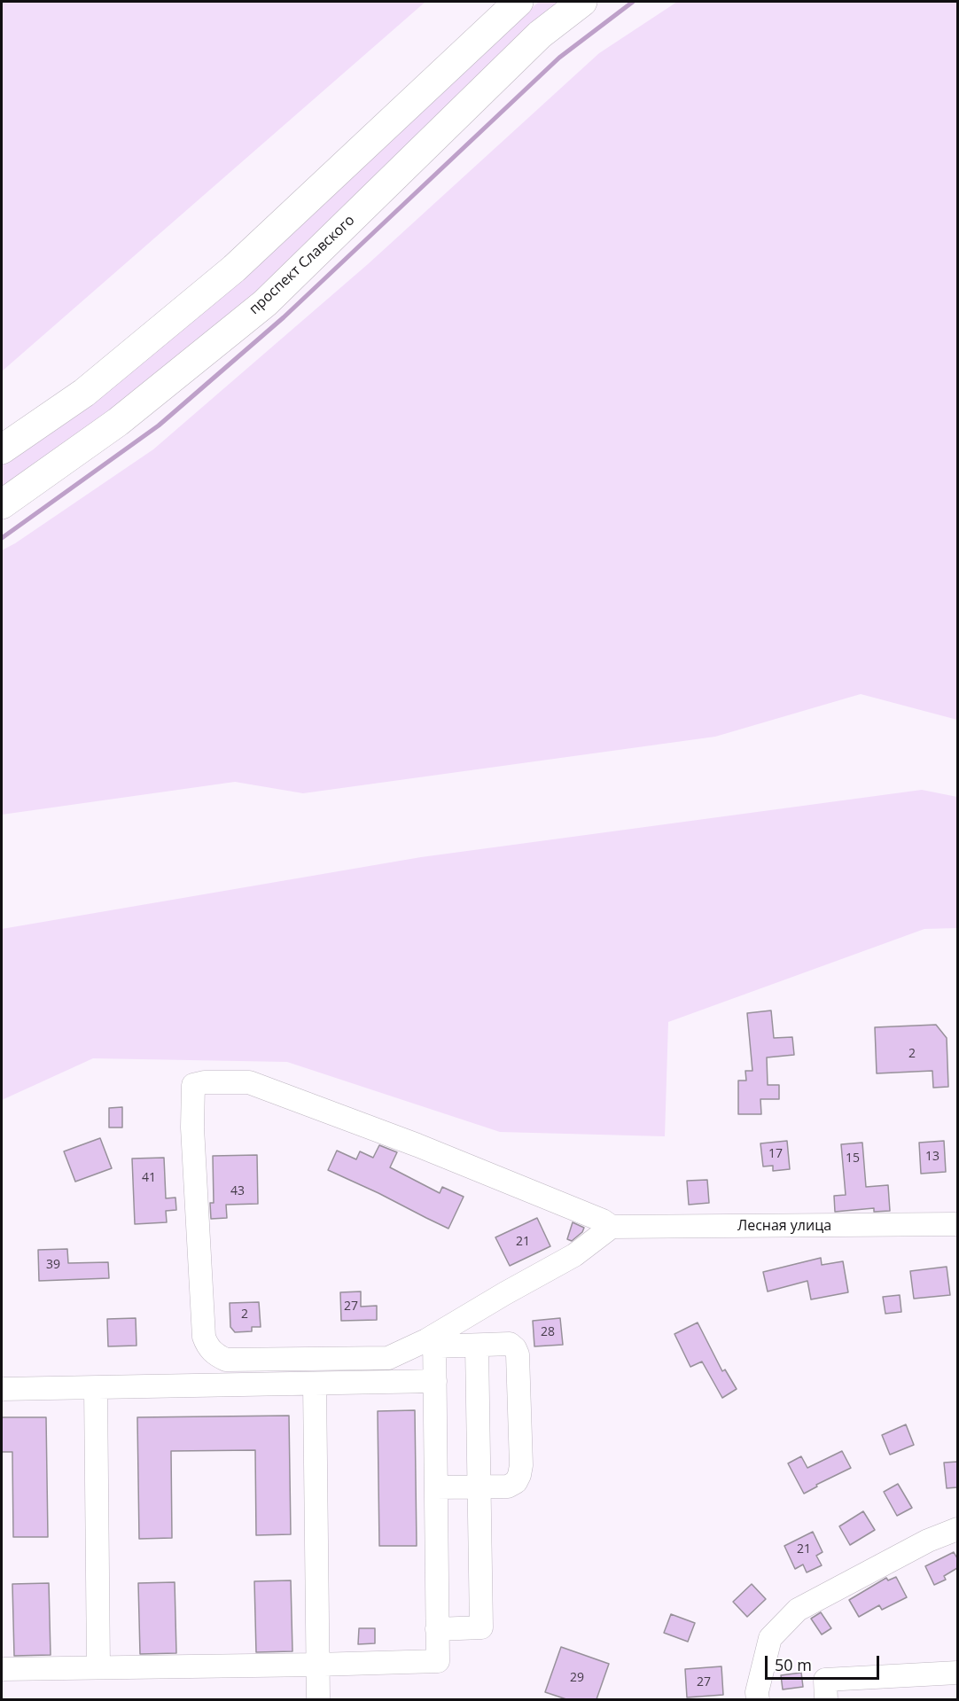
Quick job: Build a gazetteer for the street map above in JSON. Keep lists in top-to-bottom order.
{
  "streets": {
    "main road": ["проспект Славского"],
    "street": ["Лесная улица"]
  },
  "house_numbers": [
    "2",
    "17",
    "13",
    "15",
    "41",
    "43",
    "21",
    "39",
    "27",
    "2",
    "28",
    "21",
    "29",
    "27"
  ],
  "scale_bar": "50 m"
}
